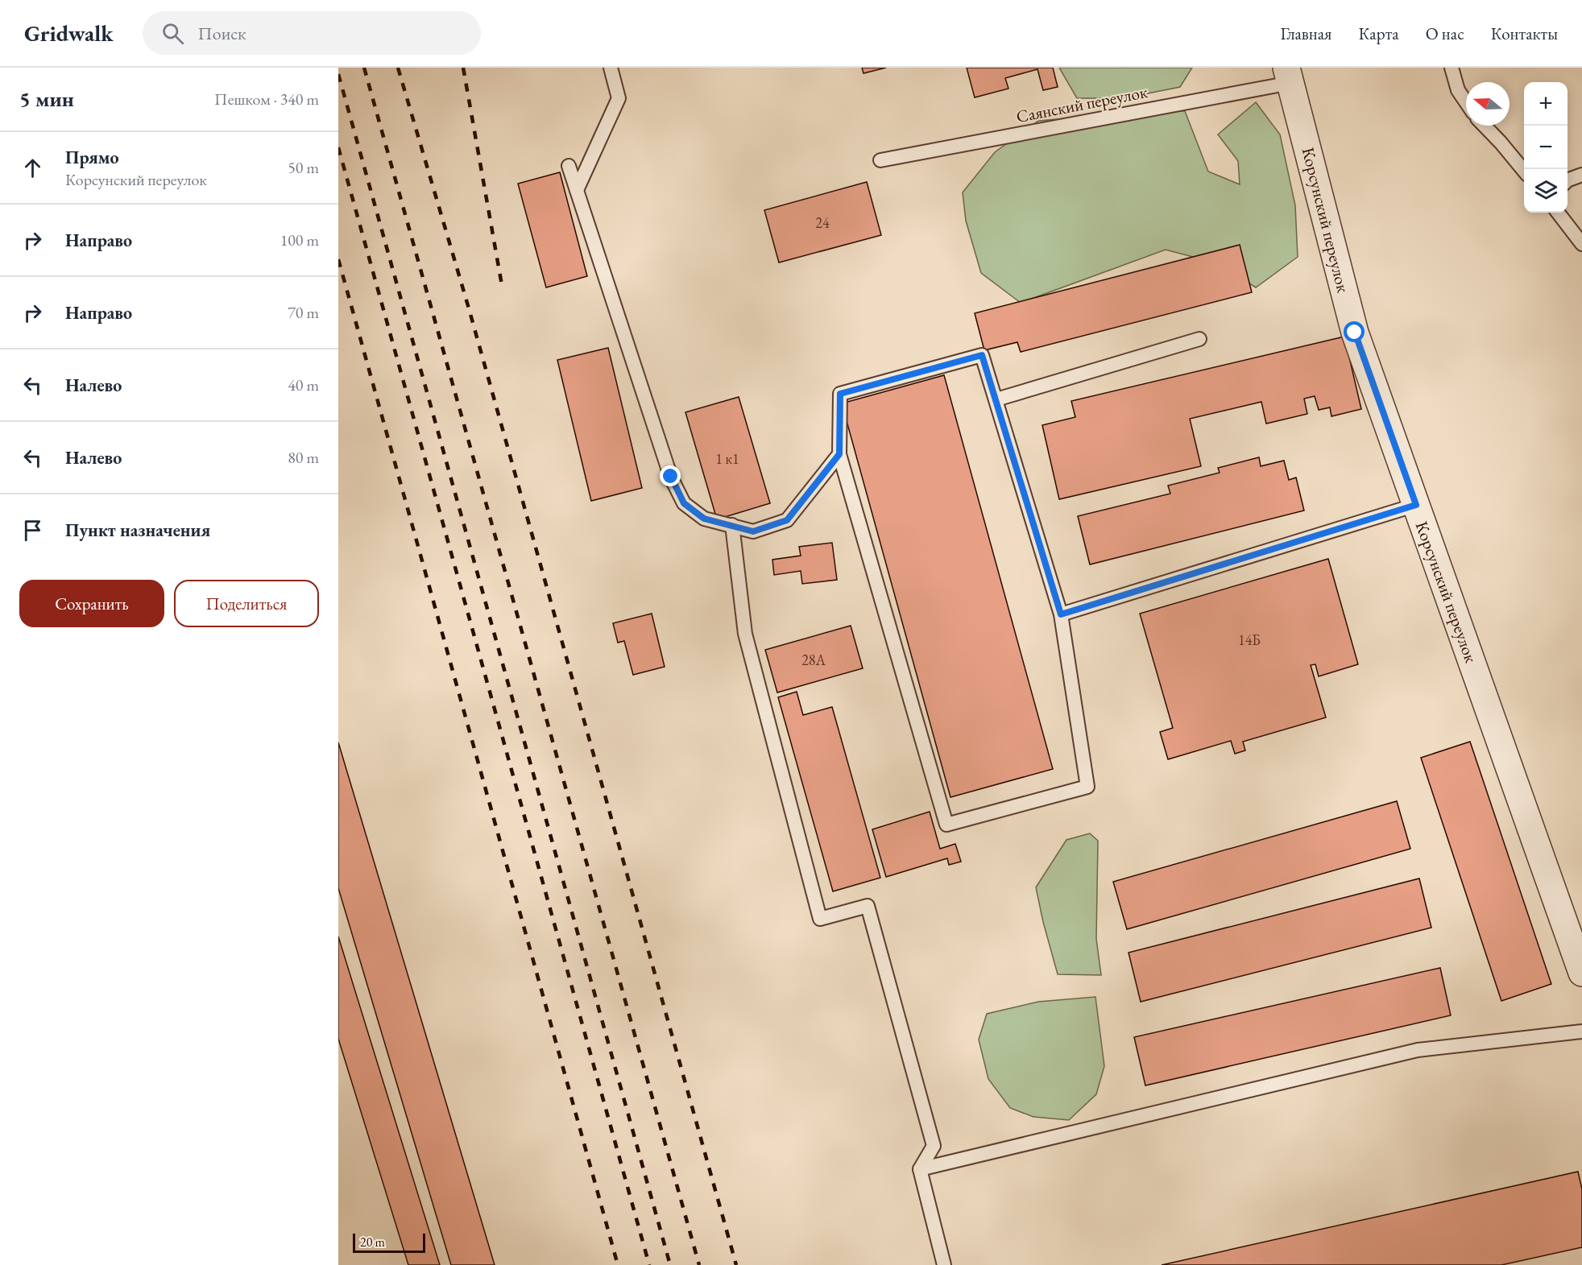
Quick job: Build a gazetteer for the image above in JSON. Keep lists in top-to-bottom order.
{
  "streets": {
    "street": ["Корсунский переулок"],
    "lane": ["Саянский переулок"]
  },
  "crossings": [
    ["Саянский переулок", "Корсунский переулок"]
  ],
  "house_numbers": [
    "24",
    "1 к1",
    "14Б",
    "28А"
  ],
  "scale_bar": "20 m",
  "north": "left",
  "page": {
    "header": "Gridwalk",
    "search": "Поиск",
    "nav": [
      "Главная",
      "Карта",
      "О нас",
      "Контакты"
    ],
    "heading": ["5 мин", "Пешком · 340 m"],
    "map_buttons": ["+", "−"],
    "list": [
      ["Прямо", "Корсунский переулок", "50 m"],
      ["Направо", "100 m"],
      ["Направо", "70 m"],
      ["Налево", "40 m"],
      ["Налево", "80 m"],
      "Пункт назначения"
    ],
    "buttons": ["Сохранить", "Поделиться"],
    "scale": "20 m"
  }
}
